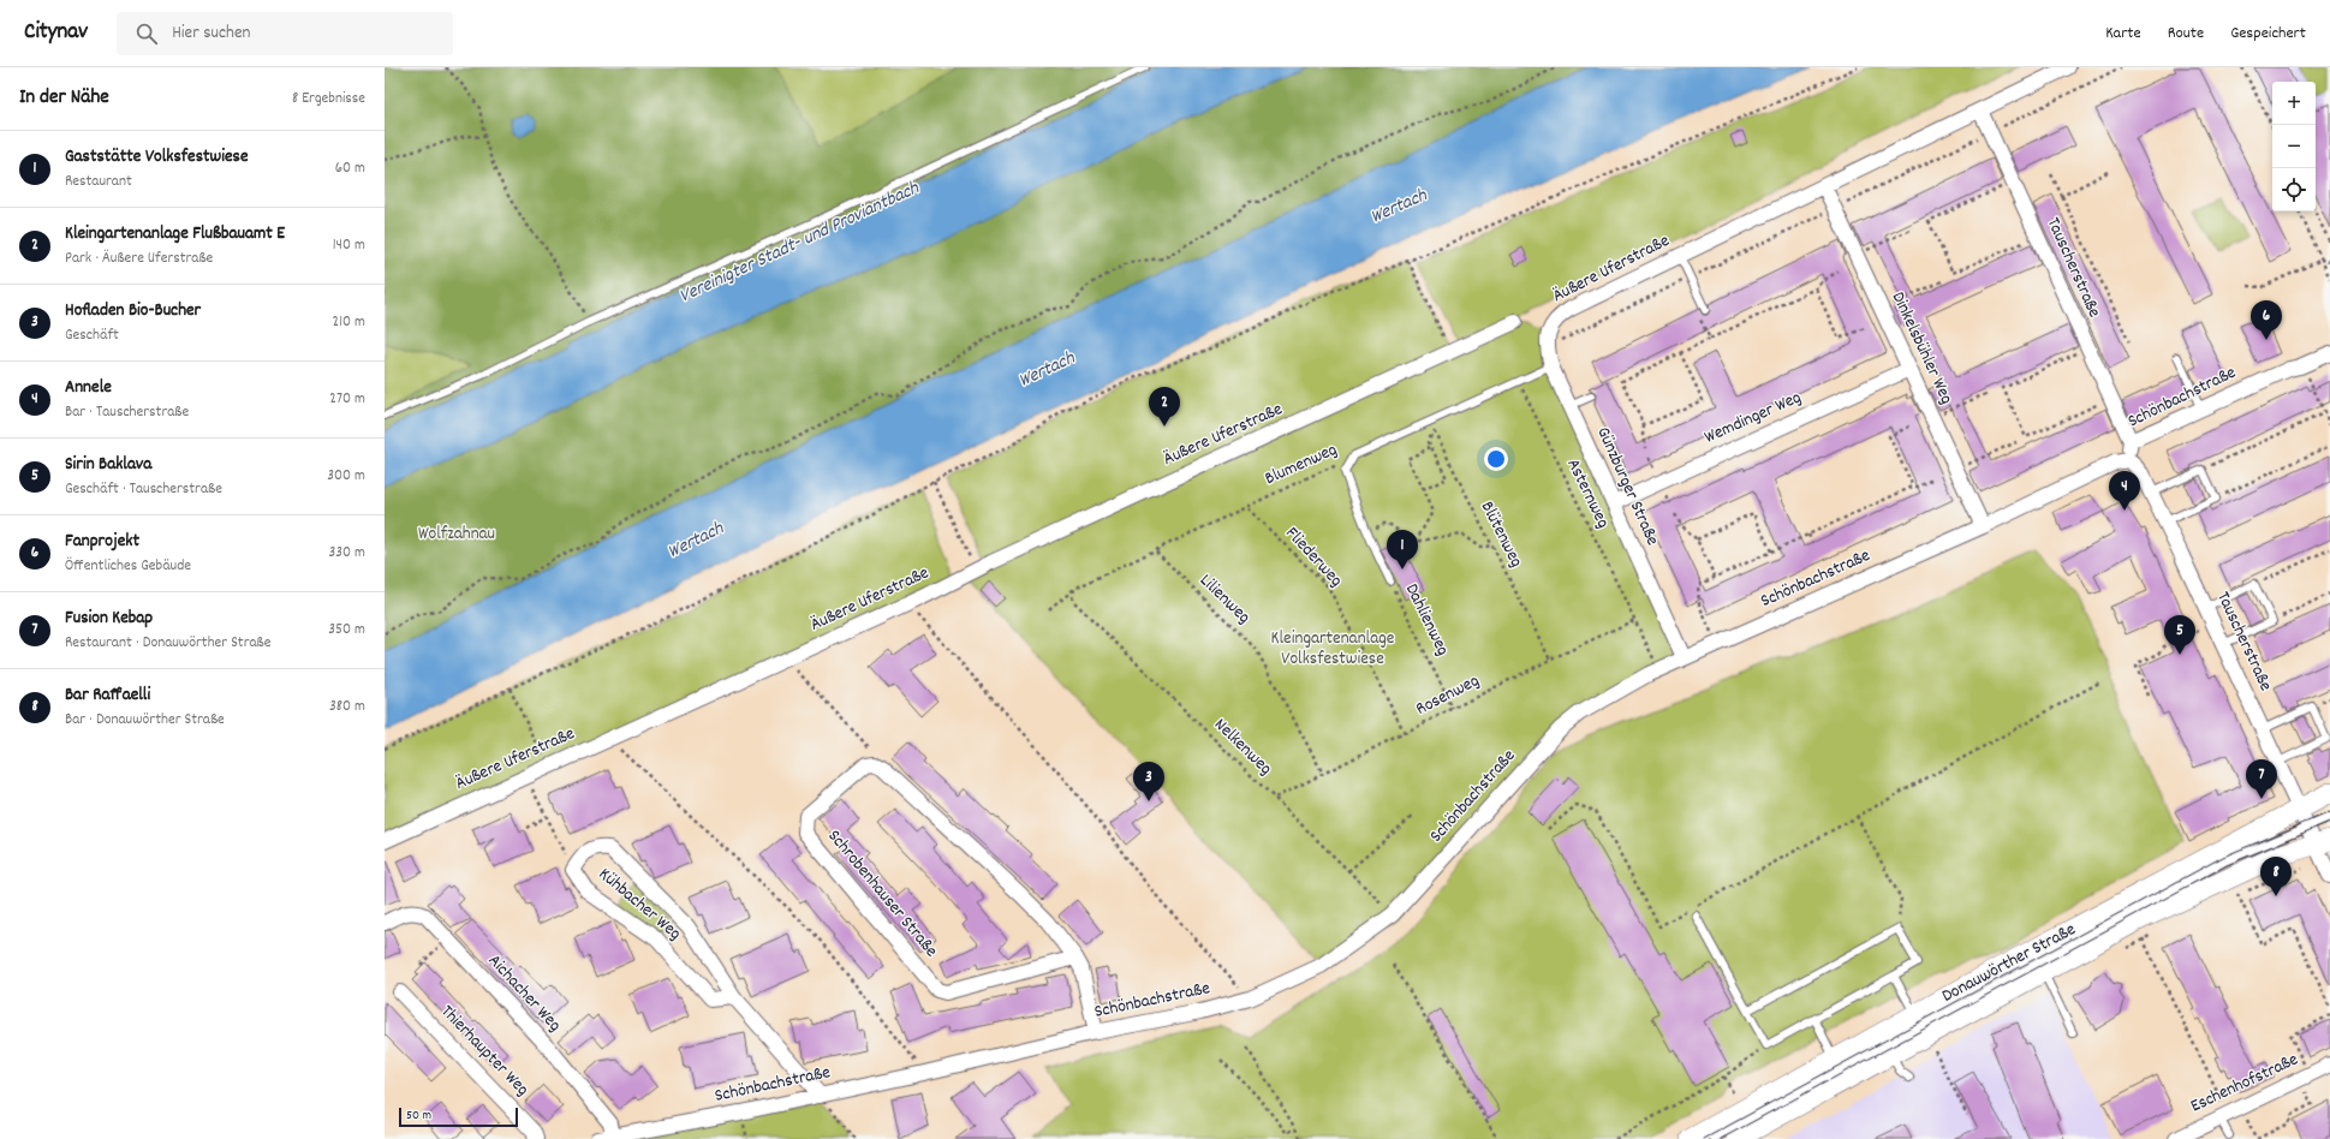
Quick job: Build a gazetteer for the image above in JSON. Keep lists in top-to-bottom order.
{
  "streets": {
    "main road": ["Donauwörther Straße"],
    "street": [
      "Tauscherstraße",
      "Äußere Uferstraße",
      "Dinkelsbühler Weg",
      "Schönbachstraße",
      "Wemdinger Weg",
      "Günzburger Straße",
      "Schrobenhauser Straße",
      "Kühbacher Weg",
      "Aichacher Weg",
      "Thierhaupter Weg",
      "Eschenhofstraße"
    ],
    "lane": ["Blumenweg", "Dahlienweg"],
    "path": [
      "Asternweg",
      "Blütenweg",
      "Fliederweg",
      "Lilienweg",
      "Rosenweg",
      "Nelkenweg"
    ]
  },
  "crossings": [
    ["Tauscherstraße", "Äußere Uferstraße"],
    ["Tauscherstraße", "Schönbachstraße"],
    ["Tauscherstraße", "Donauwörther Straße"],
    ["Äußere Uferstraße", "Dinkelsbühler Weg"],
    ["Äußere Uferstraße", "Günzburger Straße"],
    ["Dinkelsbühler Weg", "Schönbachstraße"],
    ["Dinkelsbühler Weg", "Wemdinger Weg"],
    ["Schönbachstraße", "Günzburger Straße"],
    ["Schönbachstraße", "Nelkenweg"],
    ["Schönbachstraße", "Kühbacher Weg"],
    ["Schönbachstraße", "Aichacher Weg"],
    ["Wemdinger Weg", "Günzburger Straße"],
    ["Blumenweg", "Günzburger Straße"],
    ["Blumenweg", "Asternweg"],
    ["Blumenweg", "Blütenweg"],
    ["Blumenweg", "Fliederweg"],
    ["Blumenweg", "Lilienweg"],
    ["Blumenweg", "Dahlienweg"],
    ["Blumenweg", "Nelkenweg"],
    ["Asternweg", "Rosenweg"],
    ["Blütenweg", "Rosenweg"],
    ["Fliederweg", "Rosenweg"],
    ["Lilienweg", "Rosenweg"],
    ["Dahlienweg", "Rosenweg"],
    ["Rosenweg", "Nelkenweg"]
  ],
  "water": ["Wertach", "Vereinigter Stadt- und Proviantbach"],
  "parks": ["Wolfzahnau", "Kleingartenanlage Volksfestwiese"],
  "scale_bar": "50 m",
  "page": {
    "header": "Citynav",
    "search": "Hier suchen",
    "nav": ["Karte", "Route", "Gespeichert"],
    "heading": ["In der Nähe", "8 Ergebnisse"],
    "map_buttons": ["+", "−"],
    "list": [
      {
        "mark": "1",
        "name": "Gaststätte Volksfestwiese",
        "note": "Restaurant",
        "value": "60 m"
      },
      {
        "mark": "2",
        "name": "Kleingartenanlage Flußbauamt E",
        "note": "Park · Äußere Uferstraße",
        "value": "140 m"
      },
      {
        "mark": "3",
        "name": "Hofladen Bio-Bucher",
        "note": "Geschäft",
        "value": "210 m"
      },
      {
        "mark": "4",
        "name": "Annele",
        "note": "Bar · Tauscherstraße",
        "value": "270 m"
      },
      {
        "mark": "5",
        "name": "Sirin Baklava",
        "note": "Geschäft · Tauscherstraße",
        "value": "300 m"
      },
      {
        "mark": "6",
        "name": "Fanprojekt",
        "note": "Öffentliches Gebäude",
        "value": "330 m"
      },
      {
        "mark": "7",
        "name": "Fusion Kebap",
        "note": "Restaurant · Donauwörther Straße",
        "value": "350 m"
      },
      {
        "mark": "8",
        "name": "Bar Raffaelli",
        "note": "Bar · Donauwörther Straße",
        "value": "380 m"
      }
    ],
    "pins": [
      "6",
      "2",
      "4",
      "1",
      "5",
      "7",
      "3",
      "8"
    ],
    "scale": "50 m"
  }
}
